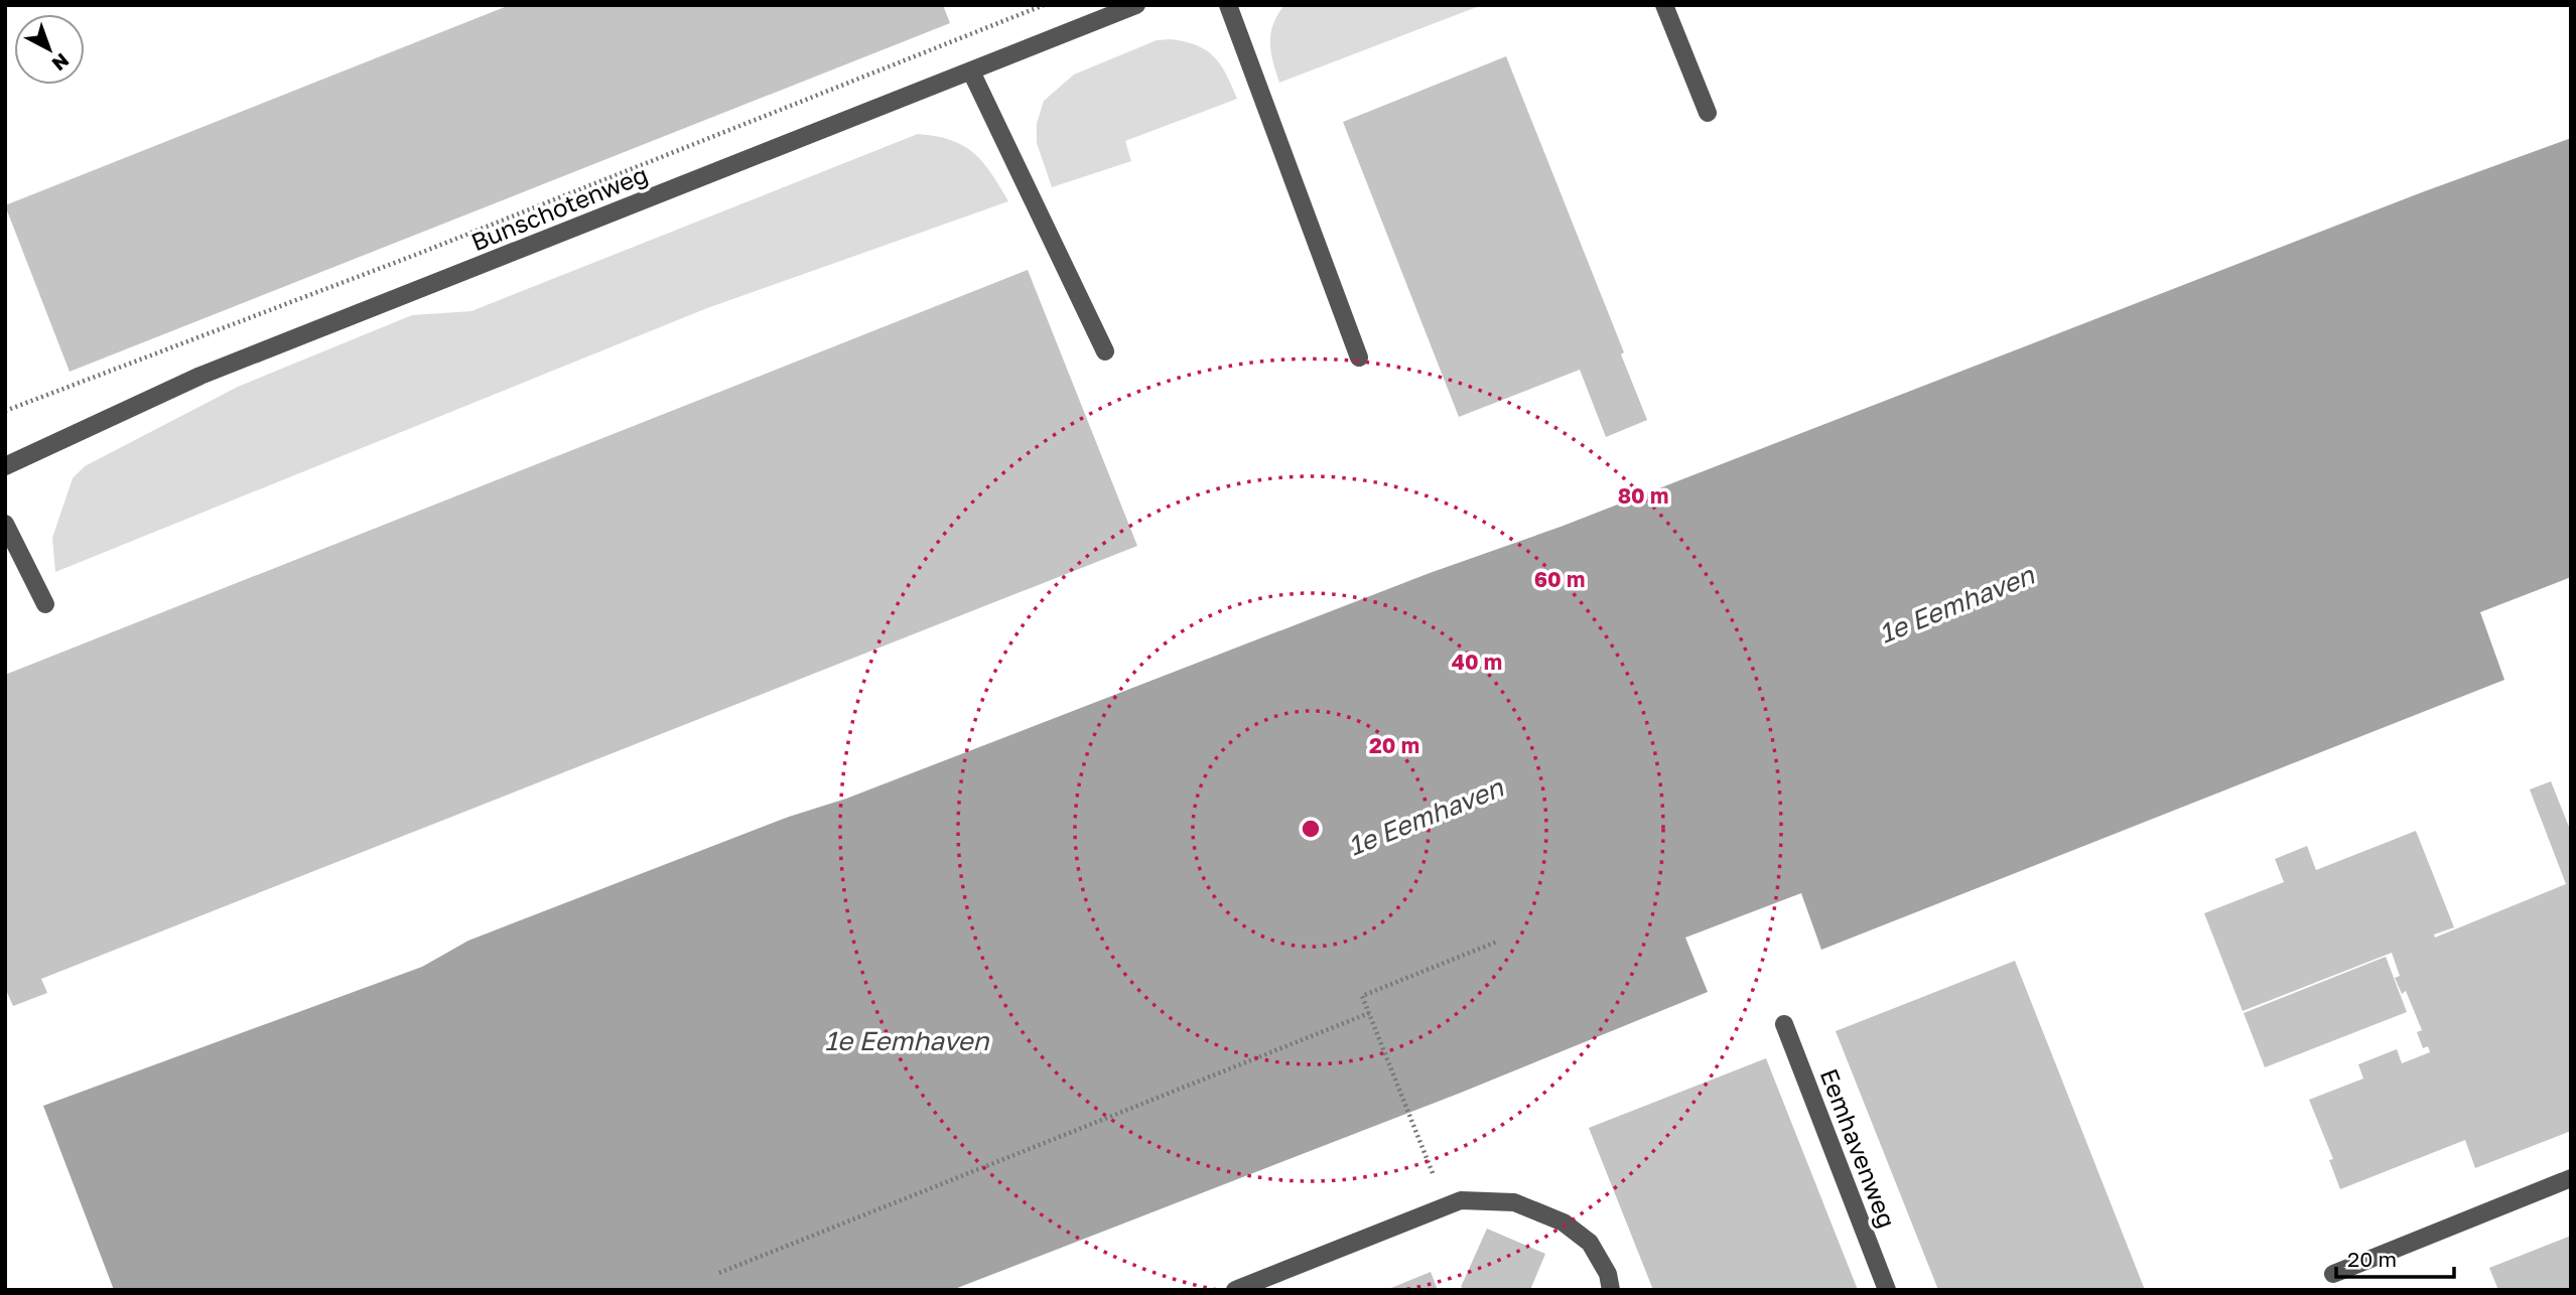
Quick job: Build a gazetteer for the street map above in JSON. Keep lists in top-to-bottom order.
{
  "streets": {
    "street": ["Bunschotenweg", "Eemhavenweg"]
  },
  "water": ["1e Eemhaven"],
  "scale_bar": "20 m",
  "north": "bottom right",
  "rings": [
    "80 m",
    "60 m",
    "40 m",
    "20 m"
  ]
}
